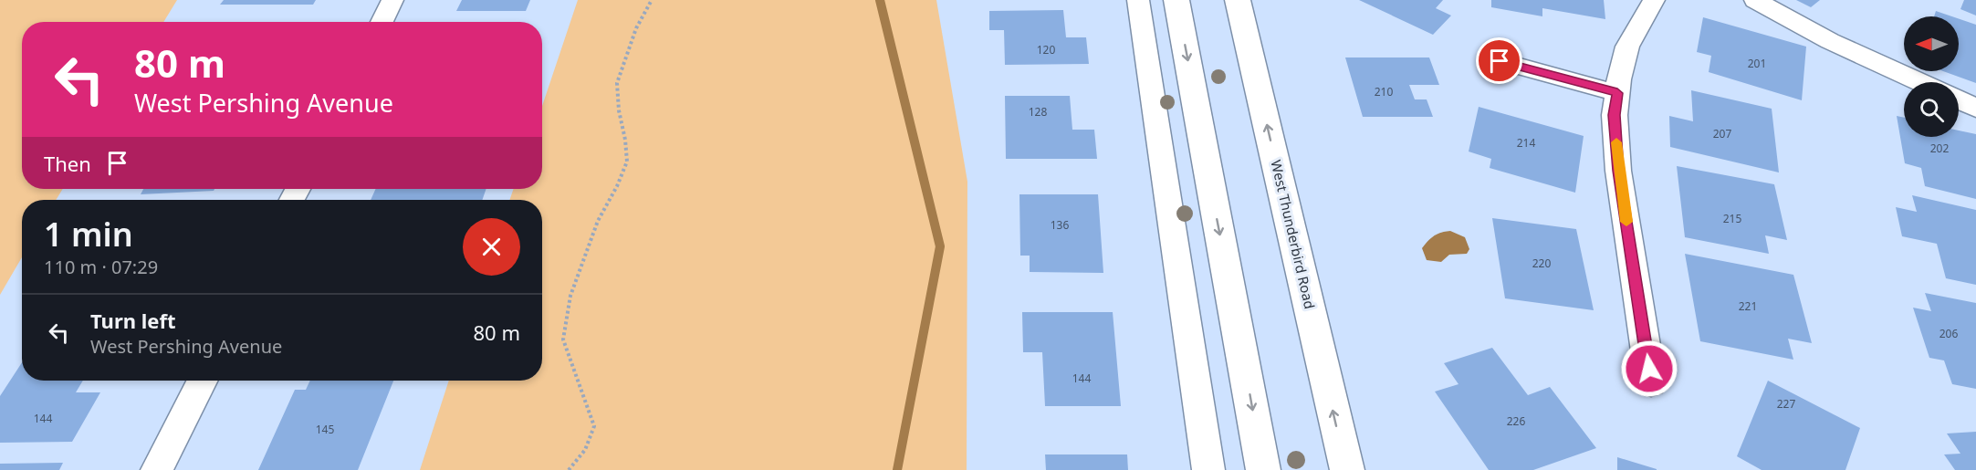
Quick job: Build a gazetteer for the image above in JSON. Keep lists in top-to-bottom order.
{
  "streets": {
    "main road": ["West Thunderbird Road"]
  },
  "house_numbers": [
    "120",
    "201",
    "210",
    "128",
    "207",
    "214",
    "202",
    "215",
    "136",
    "220",
    "221",
    "206",
    "144",
    "227",
    "144",
    "226",
    "145"
  ],
  "north": "left",
  "page": {
    "turn": ["80 m", "West Pershing Avenue"],
    "then": "Then",
    "heading": ["1 min", "110 m · 07:29"],
    "list": [
      {
        "name": "Turn left",
        "note": "West Pershing Avenue",
        "value": "80 m"
      }
    ]
  }
}
